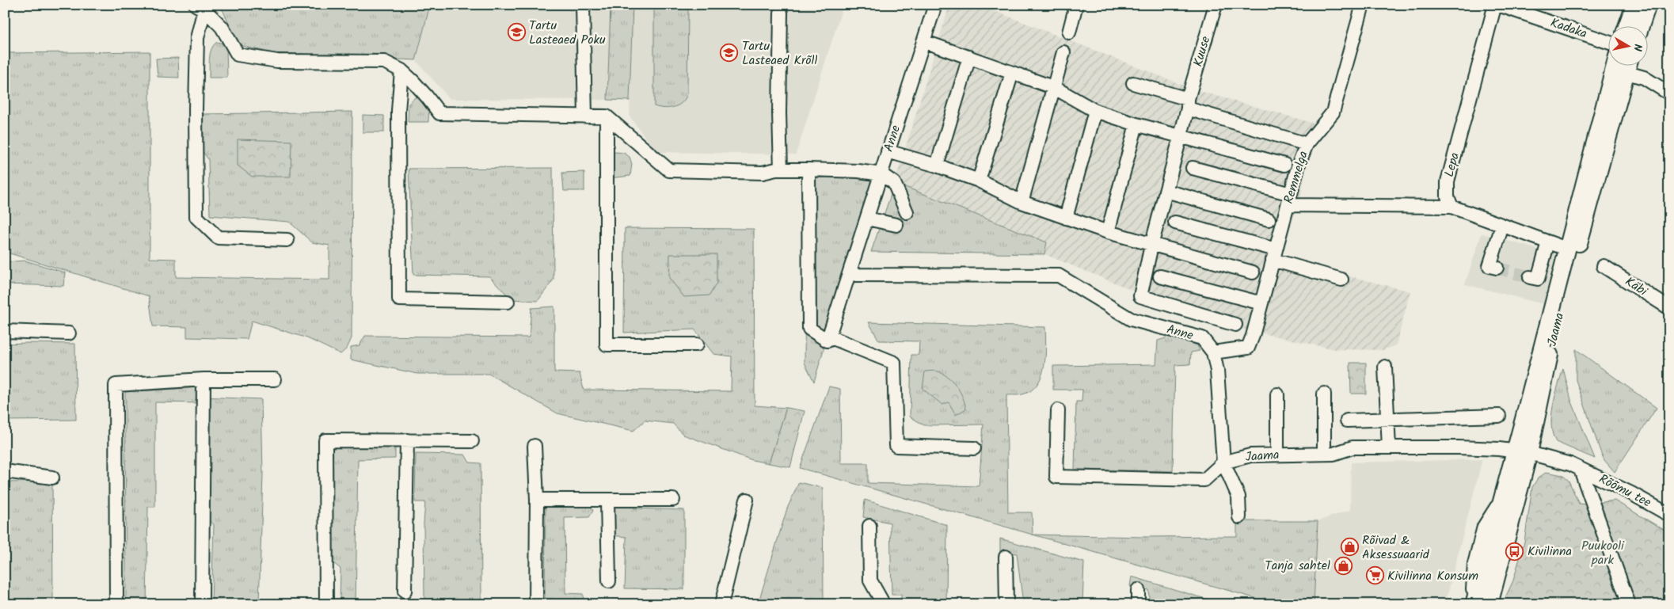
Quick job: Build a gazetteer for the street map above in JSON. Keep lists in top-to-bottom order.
{
  "streets": {
    "main road": ["Jaama"],
    "street": [
      "Kadaka",
      "Kuuse",
      "Anne",
      "Lepa",
      "Remmelga",
      "Käbi",
      "Rõõmu tee"
    ]
  },
  "crossings": [
    ["Anne", "Remmelga"],
    ["Anne", "Jaama"],
    ["Jaama", "Rõõmu tee"]
  ],
  "parks": ["Puukooli park"],
  "places": {
    "school or university": ["Tartu Lasteaed Poku", "Tartu Lasteaed Krõll"],
    "shop": ["Rõivad & Aksessuaarid", "Tanja sahtel"],
    "bus stop": ["Kivilinna"],
    "supermarket": ["Kivilinna Konsum"]
  },
  "north": "right"
}
